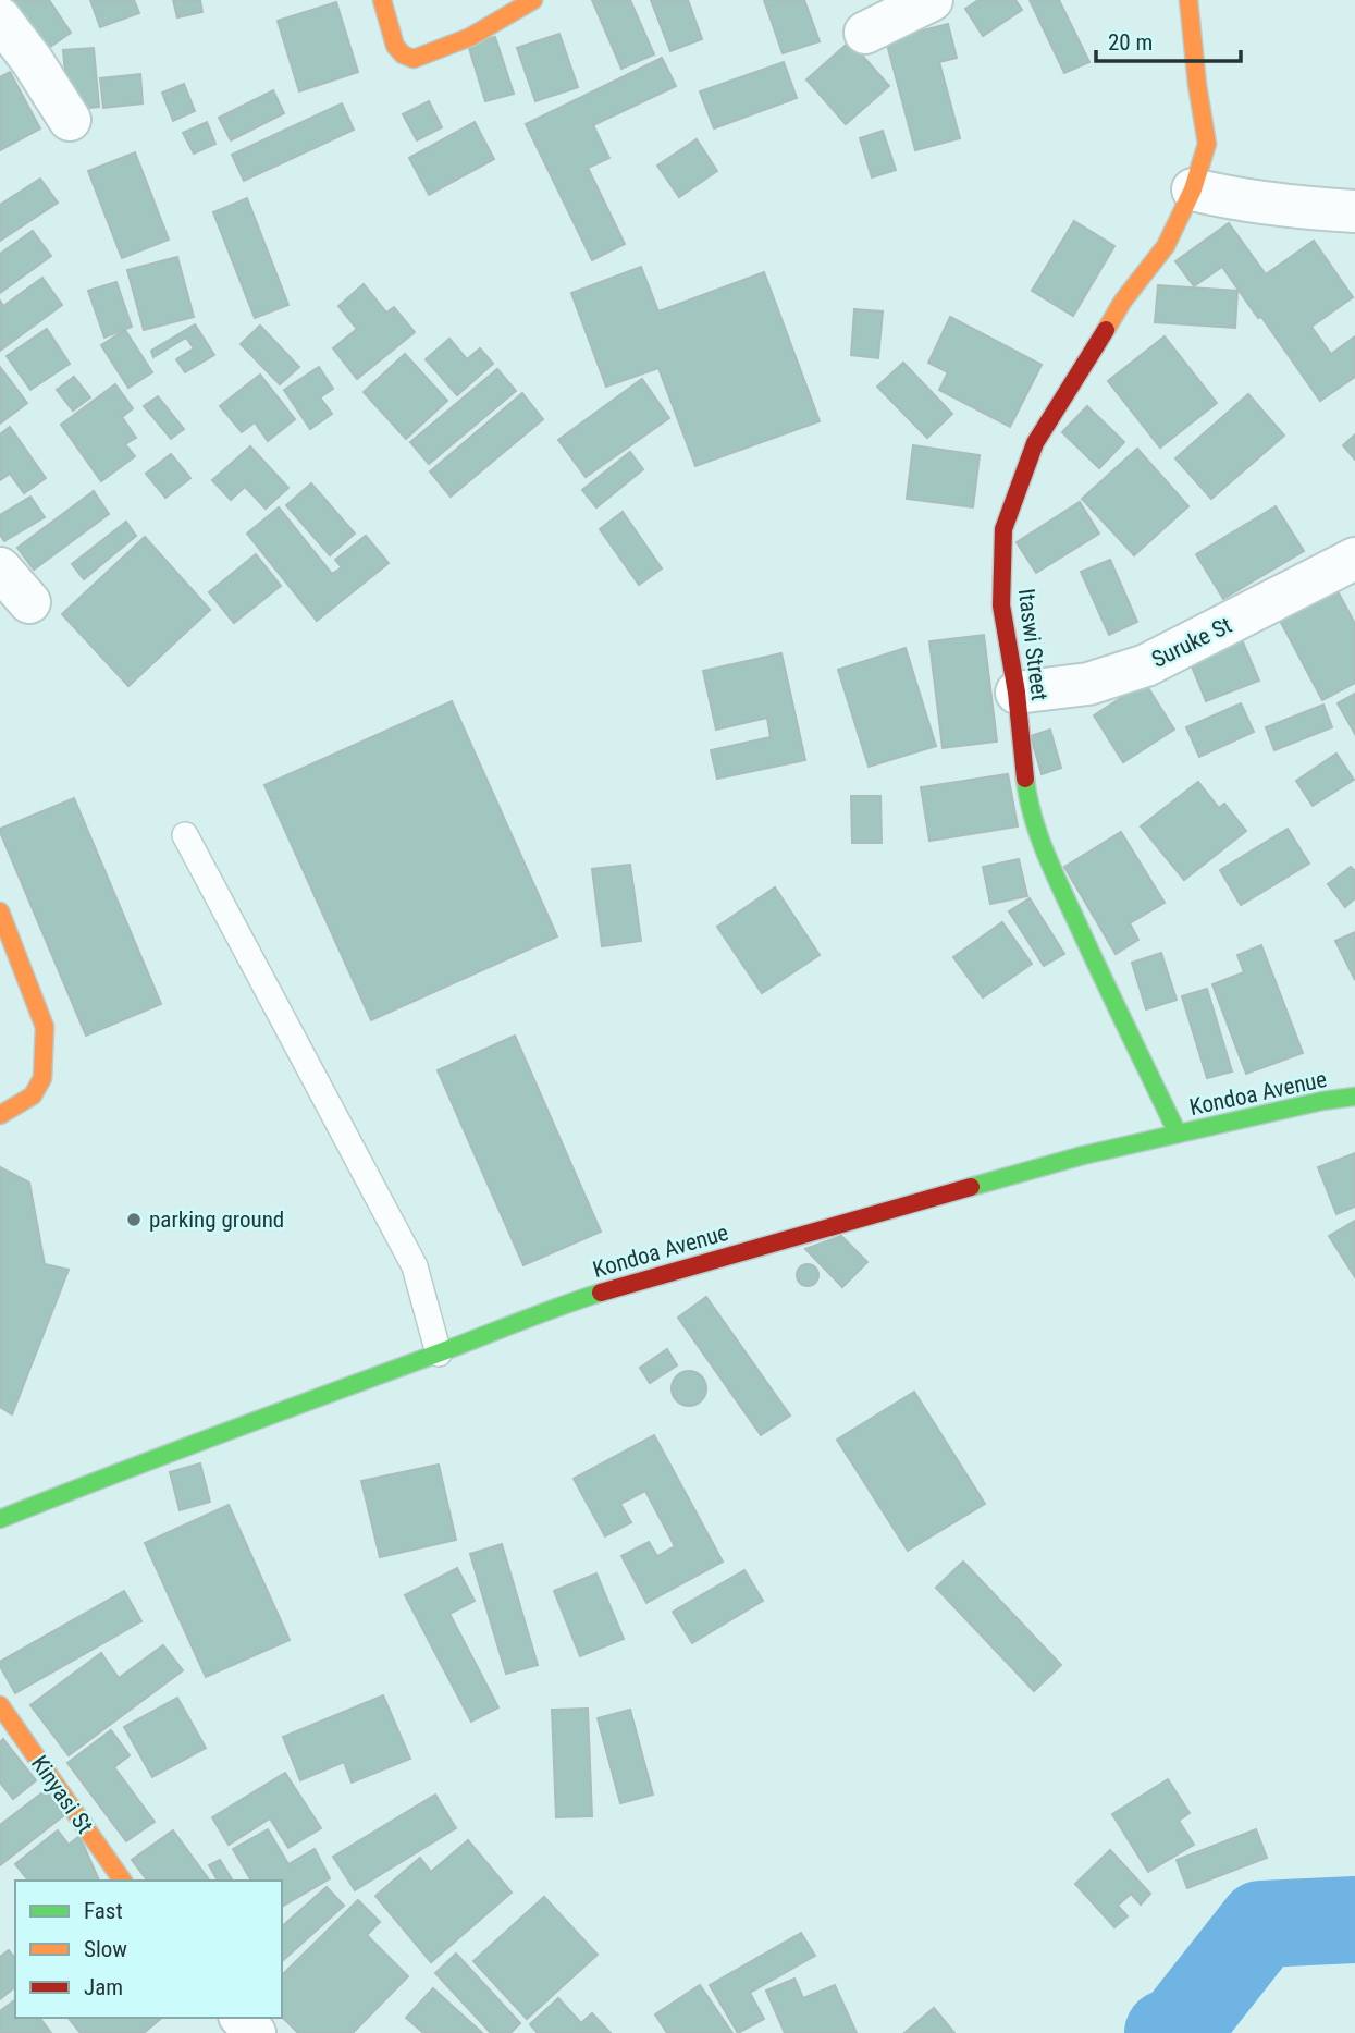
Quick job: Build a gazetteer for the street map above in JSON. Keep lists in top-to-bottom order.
{
  "streets": {
    "street": [
      "Suruke St",
      "Itaswi Street",
      "Kondoa Avenue",
      "Kinyasi St"
    ]
  },
  "crossings": [
    ["Suruke St", "Itaswi Street"],
    ["Itaswi Street", "Kondoa Avenue"]
  ],
  "places": ["parking ground"],
  "legend": ["Fast", "Slow", "Jam"],
  "scale_bar": "20 m"
}
